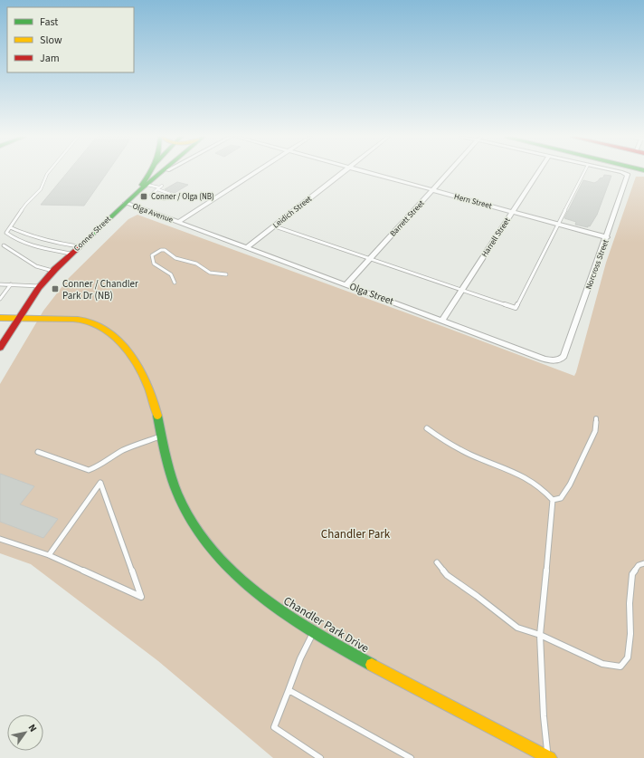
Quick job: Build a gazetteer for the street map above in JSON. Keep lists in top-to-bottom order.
{
  "streets": {
    "main road": ["Conner Street", "Chandler Park Drive"],
    "street": [
      "Hern Street",
      "Leidich Street",
      "Olga Avenue",
      "Barrett Street",
      "Harrell Street",
      "Norcross Street",
      "Olga Street"
    ]
  },
  "crossings": [
    ["Hern Street", "Barrett Street"],
    ["Hern Street", "Harrell Street"],
    ["Hern Street", "Norcross Street"],
    ["Leidich Street", "Olga Street"],
    ["Olga Avenue", "Conner Street"],
    ["Olga Avenue", "Olga Street"],
    ["Barrett Street", "Olga Street"],
    ["Conner Street", "Chandler Park Drive"],
    ["Harrell Street", "Olga Street"],
    ["Norcross Street", "Olga Street"]
  ],
  "parks": ["Chandler Park"],
  "places": {
    "transit": ["Conner / Olga (NB)", "Conner / Chandler Park Dr (NB)"]
  },
  "legend": ["Fast", "Slow", "Jam"],
  "north": "top right"
}
